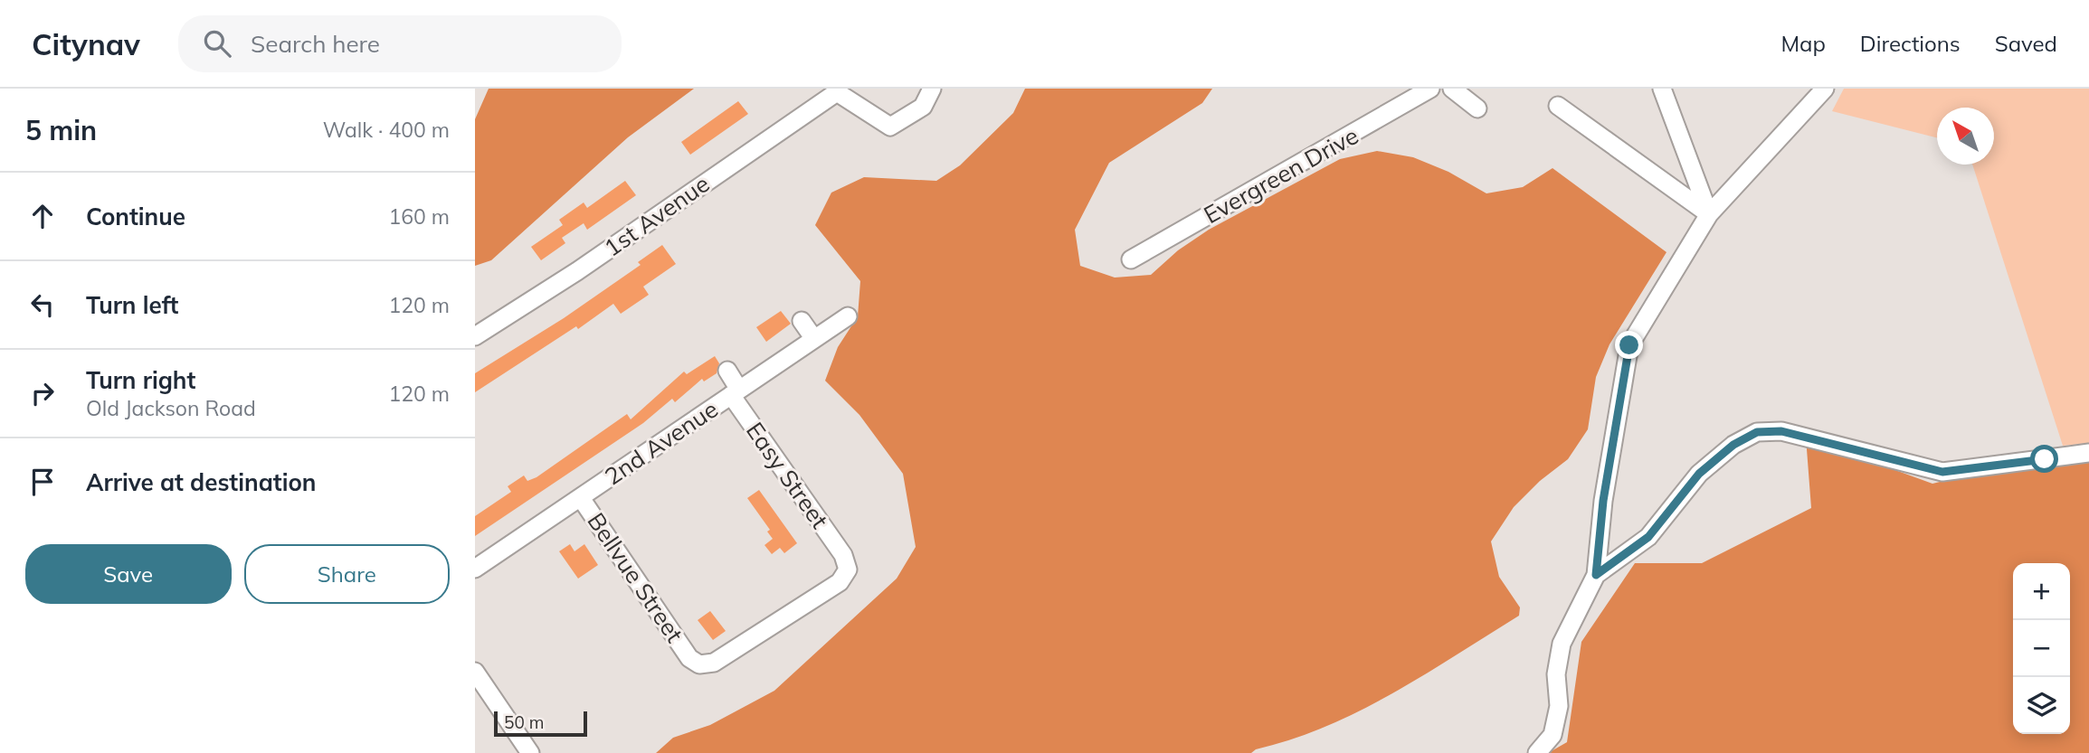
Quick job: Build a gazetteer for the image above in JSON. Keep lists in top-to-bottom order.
{
  "streets": {
    "street": [
      "Evergreen Drive",
      "1st Avenue",
      "2nd Avenue",
      "Easy Street",
      "Bellvue Street"
    ]
  },
  "crossings": [
    ["2nd Avenue", "Easy Street"],
    ["2nd Avenue", "Bellvue Street"],
    ["Easy Street", "Bellvue Street"]
  ],
  "scale_bar": "50 m",
  "north": "top left",
  "page": {
    "header": "Citynav",
    "search": "Search here",
    "nav": ["Map", "Directions", "Saved"],
    "heading": ["5 min", "Walk · 400 m"],
    "list": [
      ["Continue", "160 m"],
      ["Turn left", "120 m"],
      ["Turn right", "Old Jackson Road", "120 m"],
      "Arrive at destination"
    ],
    "buttons": ["Save", "Share"],
    "map_buttons": ["+", "−"],
    "scale": "50 m"
  }
}
